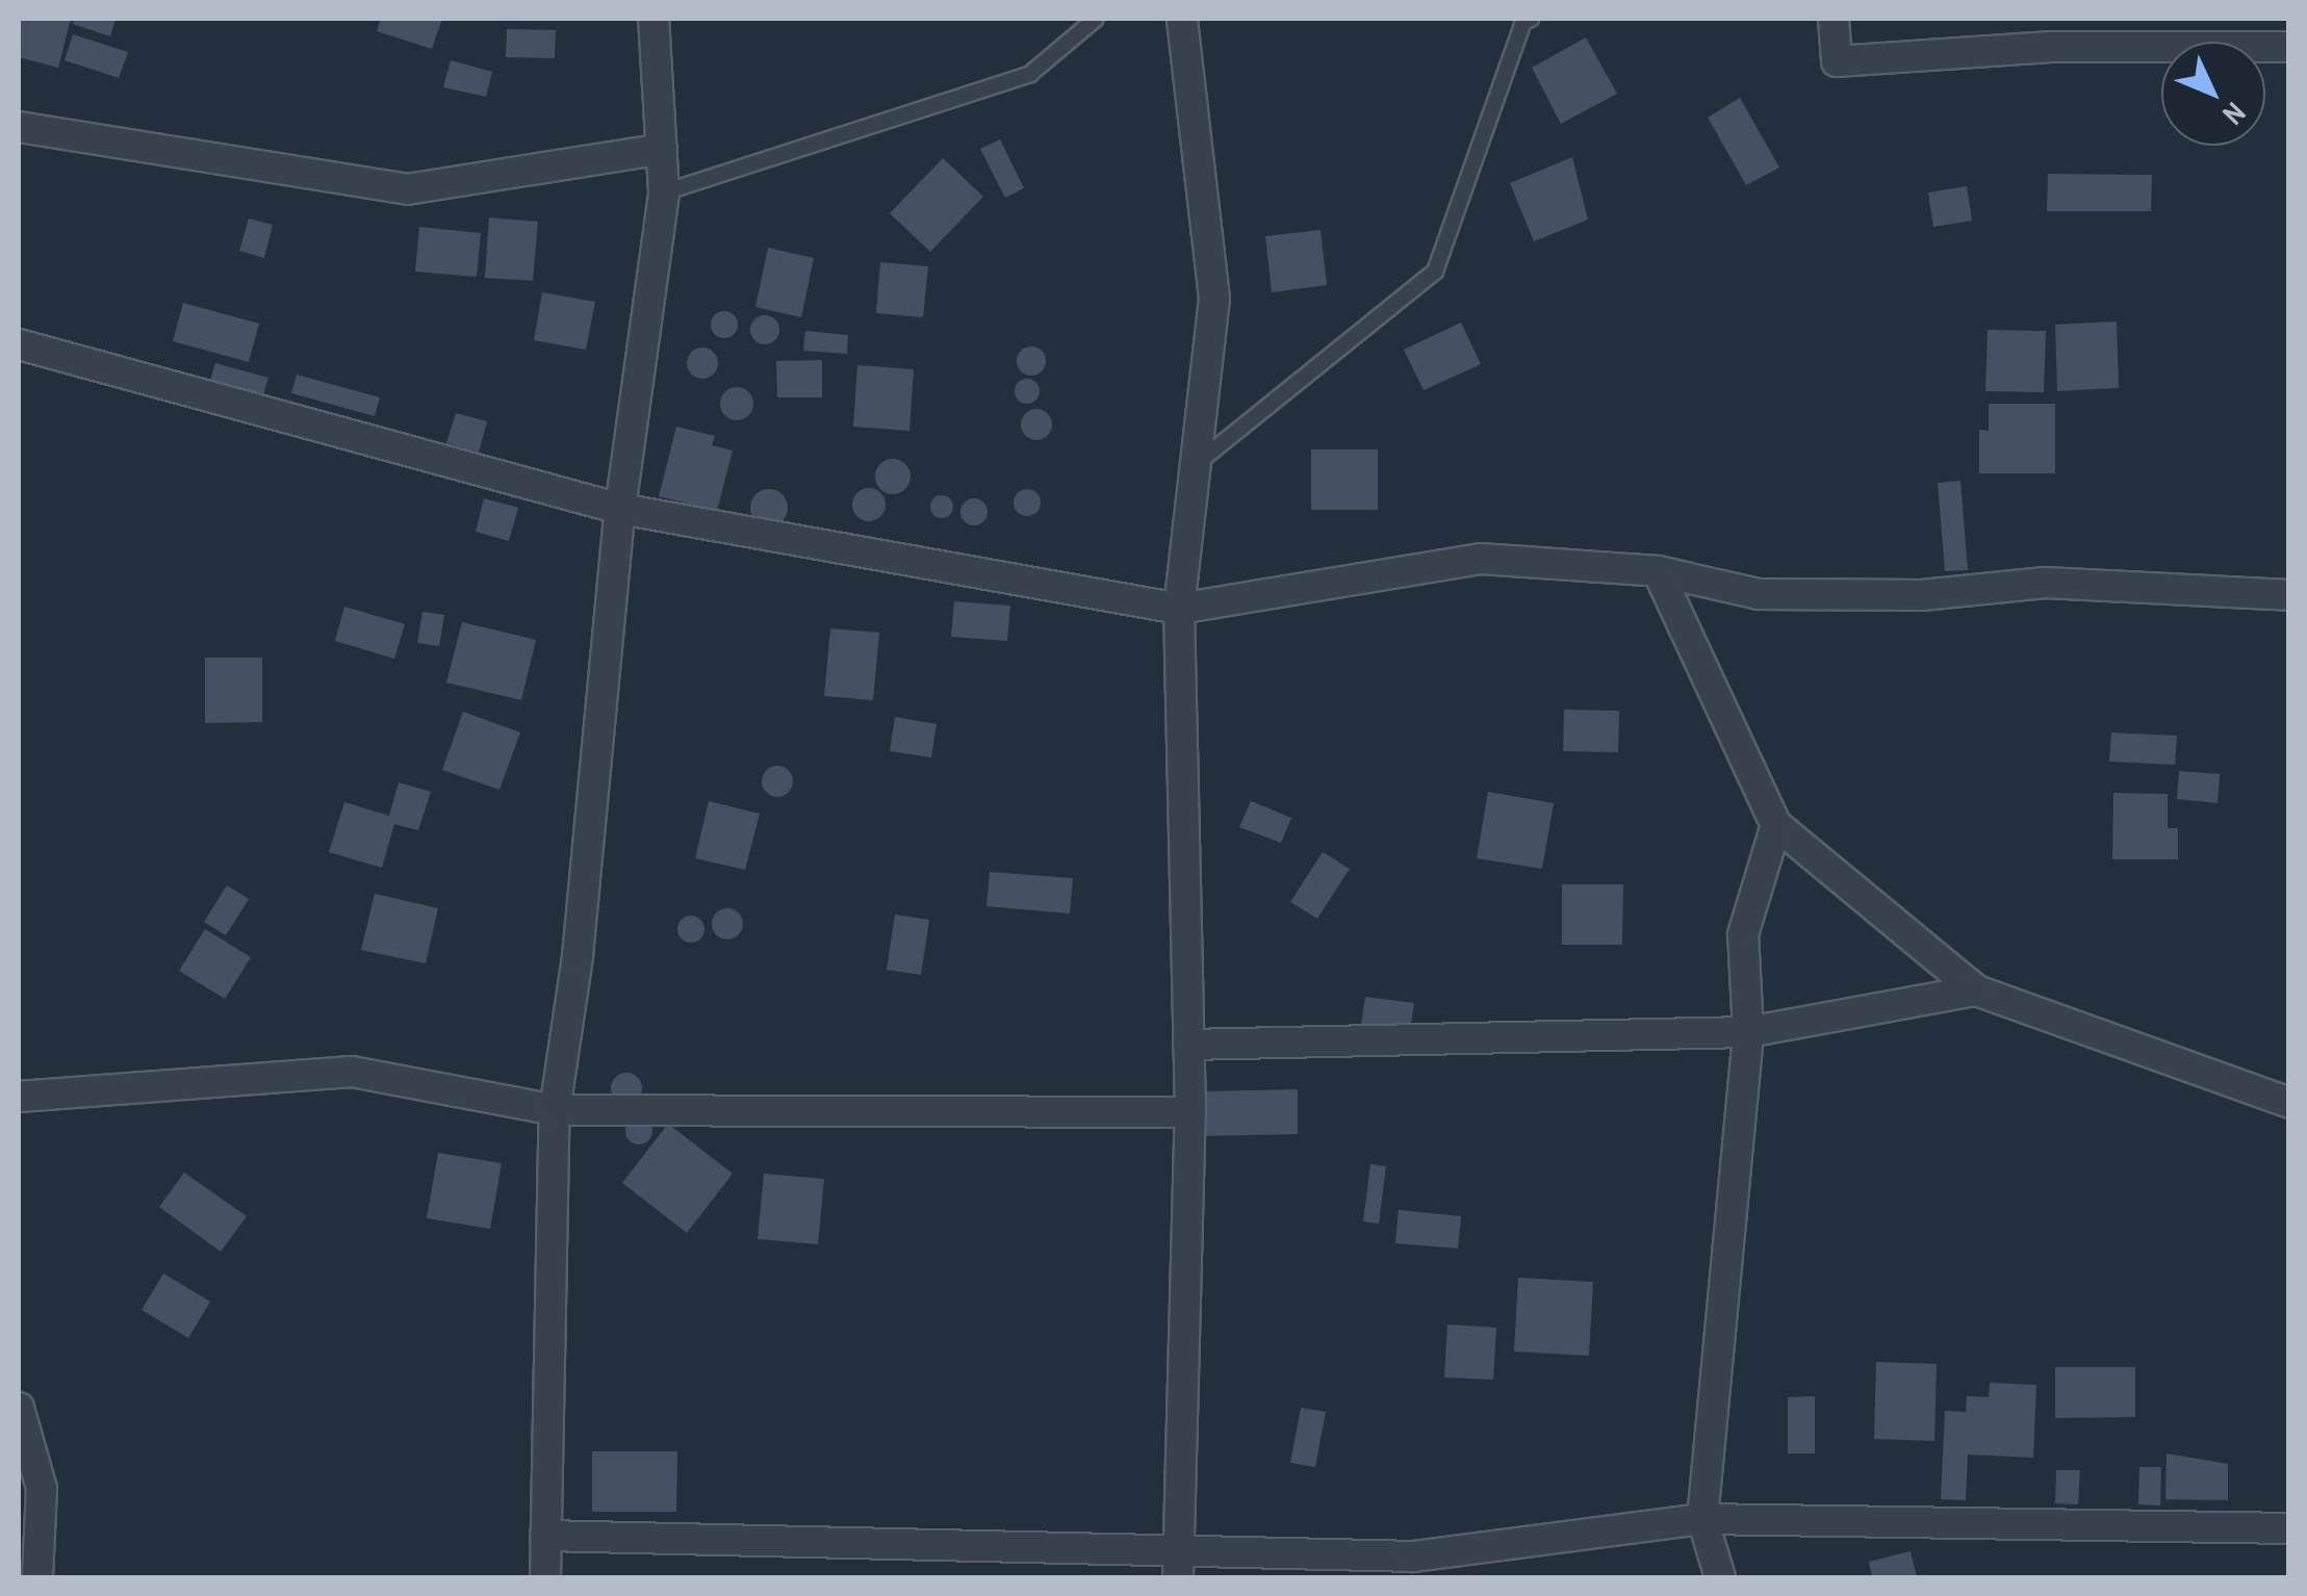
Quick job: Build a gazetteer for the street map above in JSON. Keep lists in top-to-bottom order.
{
  "north": "bottom right"
}
